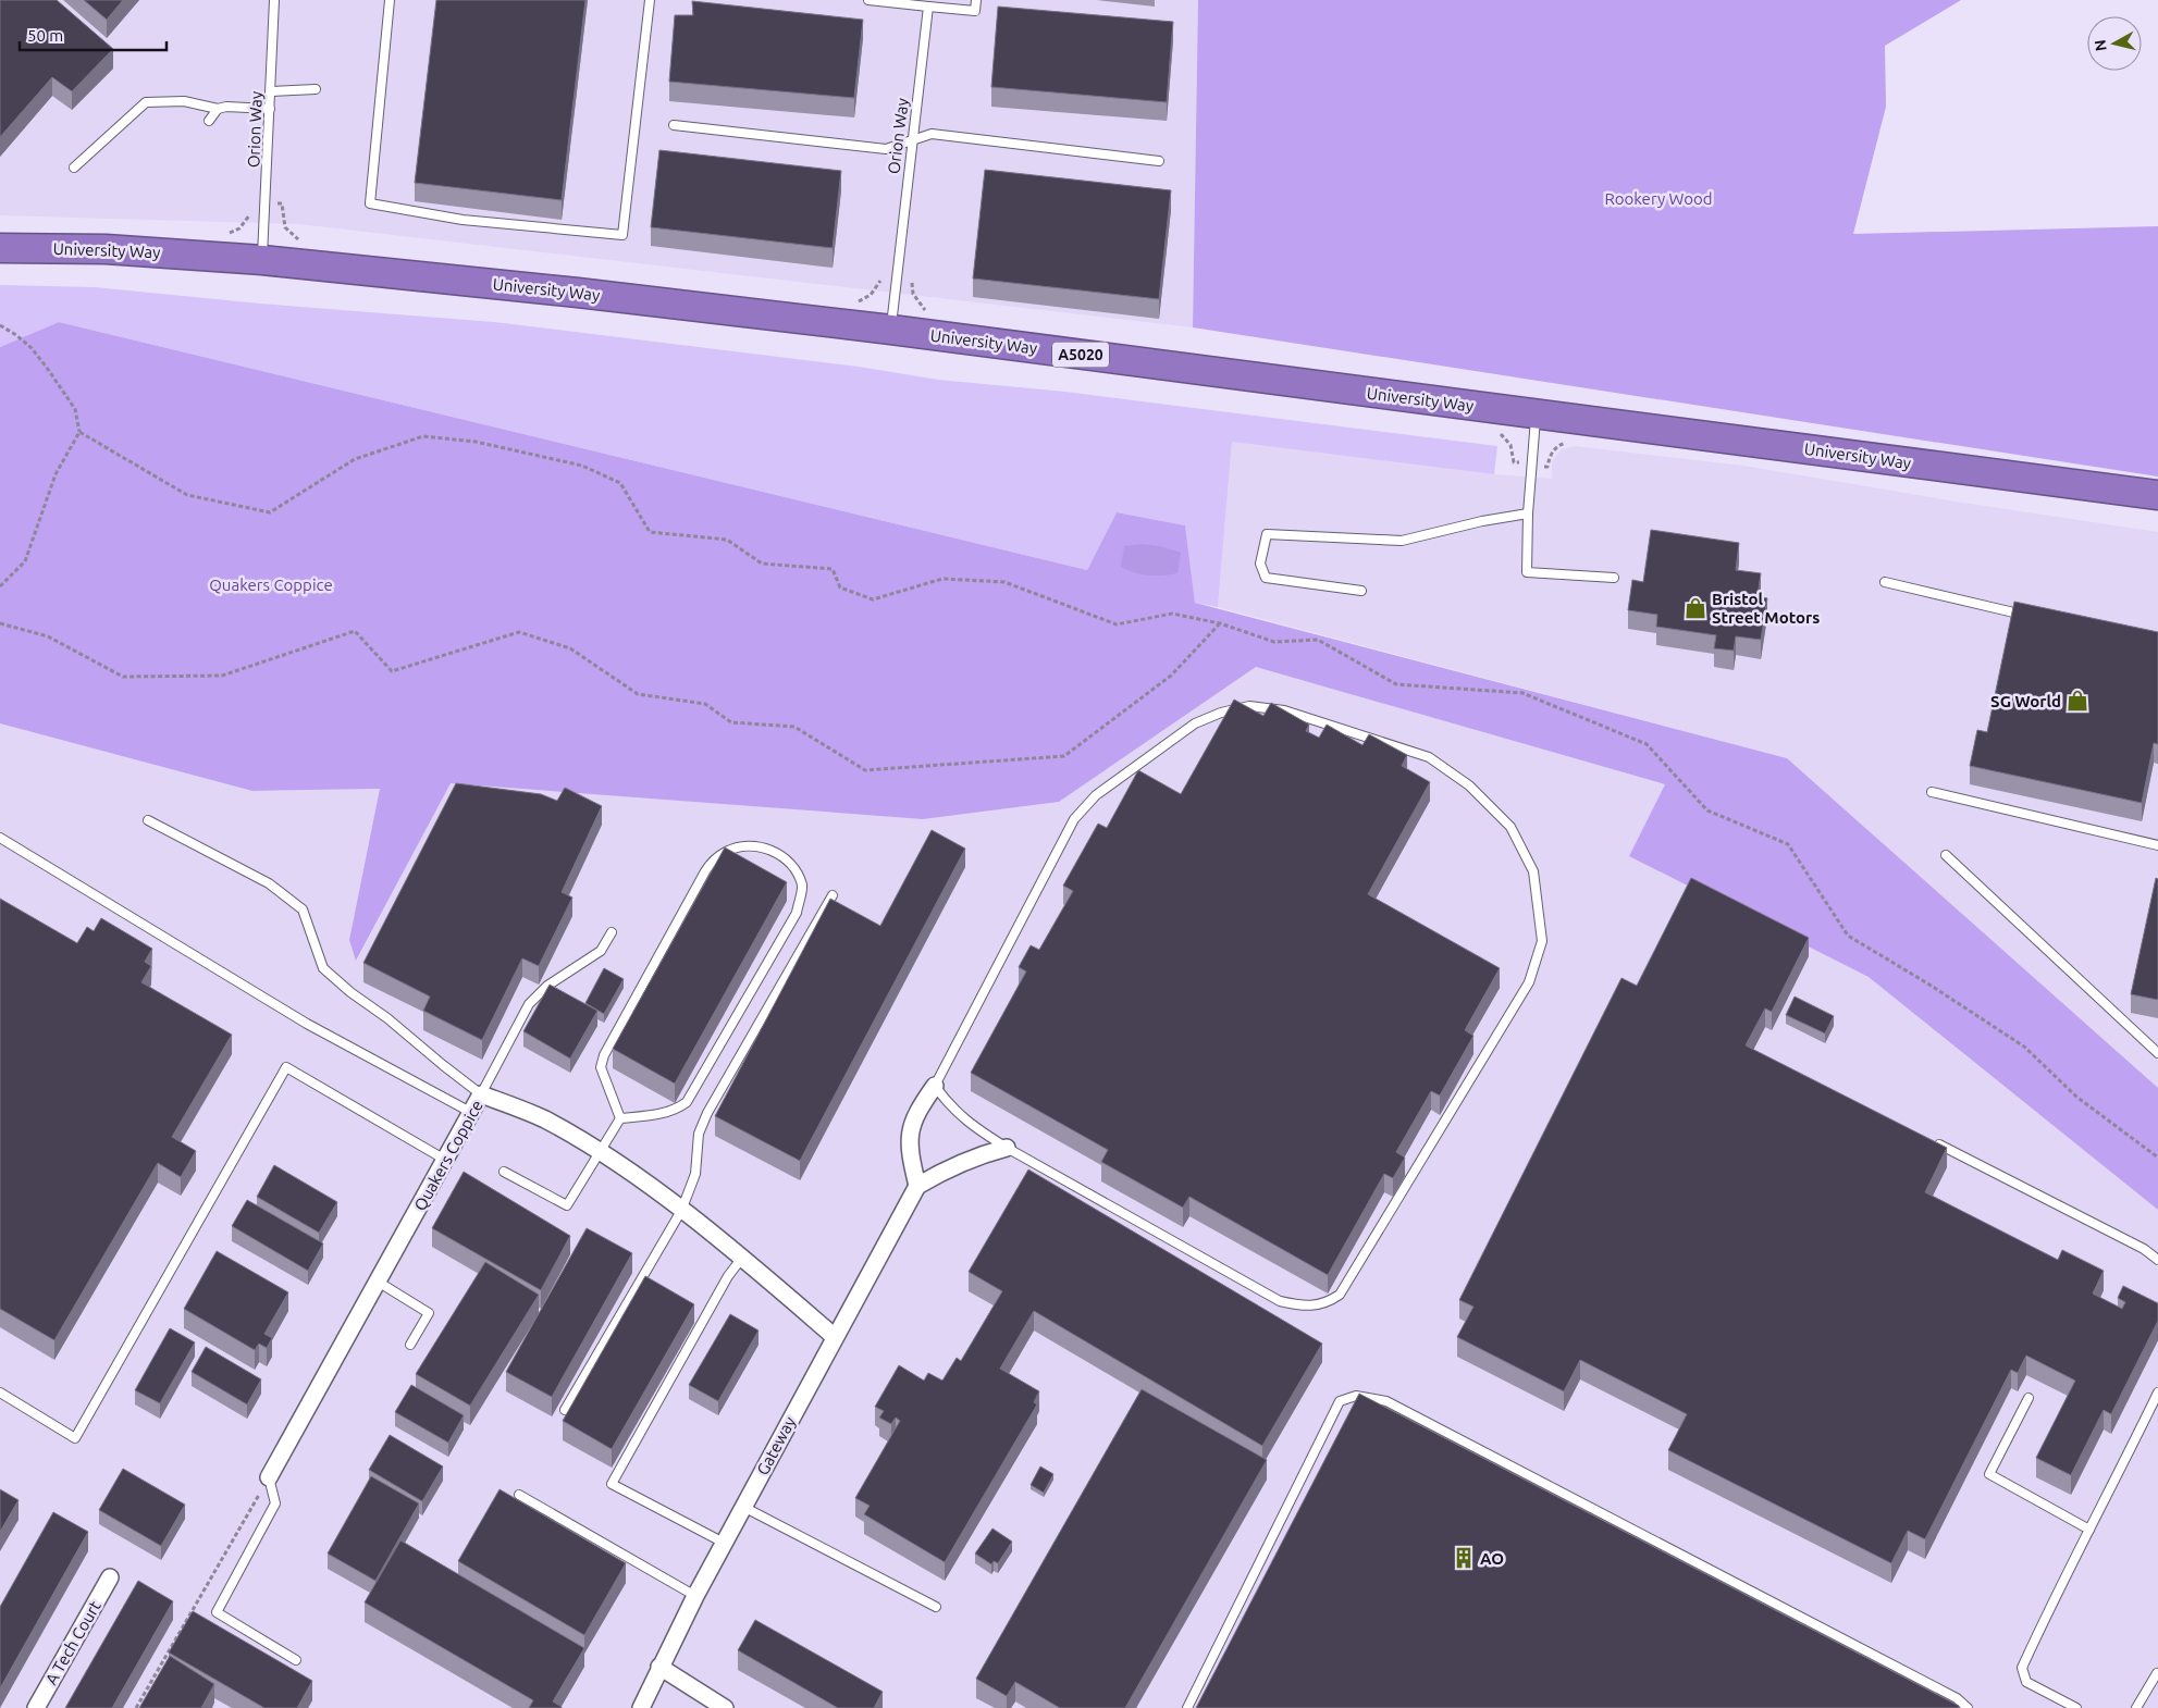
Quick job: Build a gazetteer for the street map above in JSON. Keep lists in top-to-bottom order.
{
  "streets": {
    "highway": ["University Way", "A5020"],
    "street": ["Quakers Coppice", "Gateway", "A Tech Court"],
    "lane": ["Orion Way"]
  },
  "crossings": [
    ["Orion Way", "University Way"],
    ["Quakers Coppice", "Gateway"]
  ],
  "parks": ["Rookery Wood", "Quakers Coppice"],
  "places": {
    "shop": ["Bristol Street Motors", "SG World"],
    "building": ["AO"]
  },
  "scale_bar": "50 m",
  "north": "left"
}
